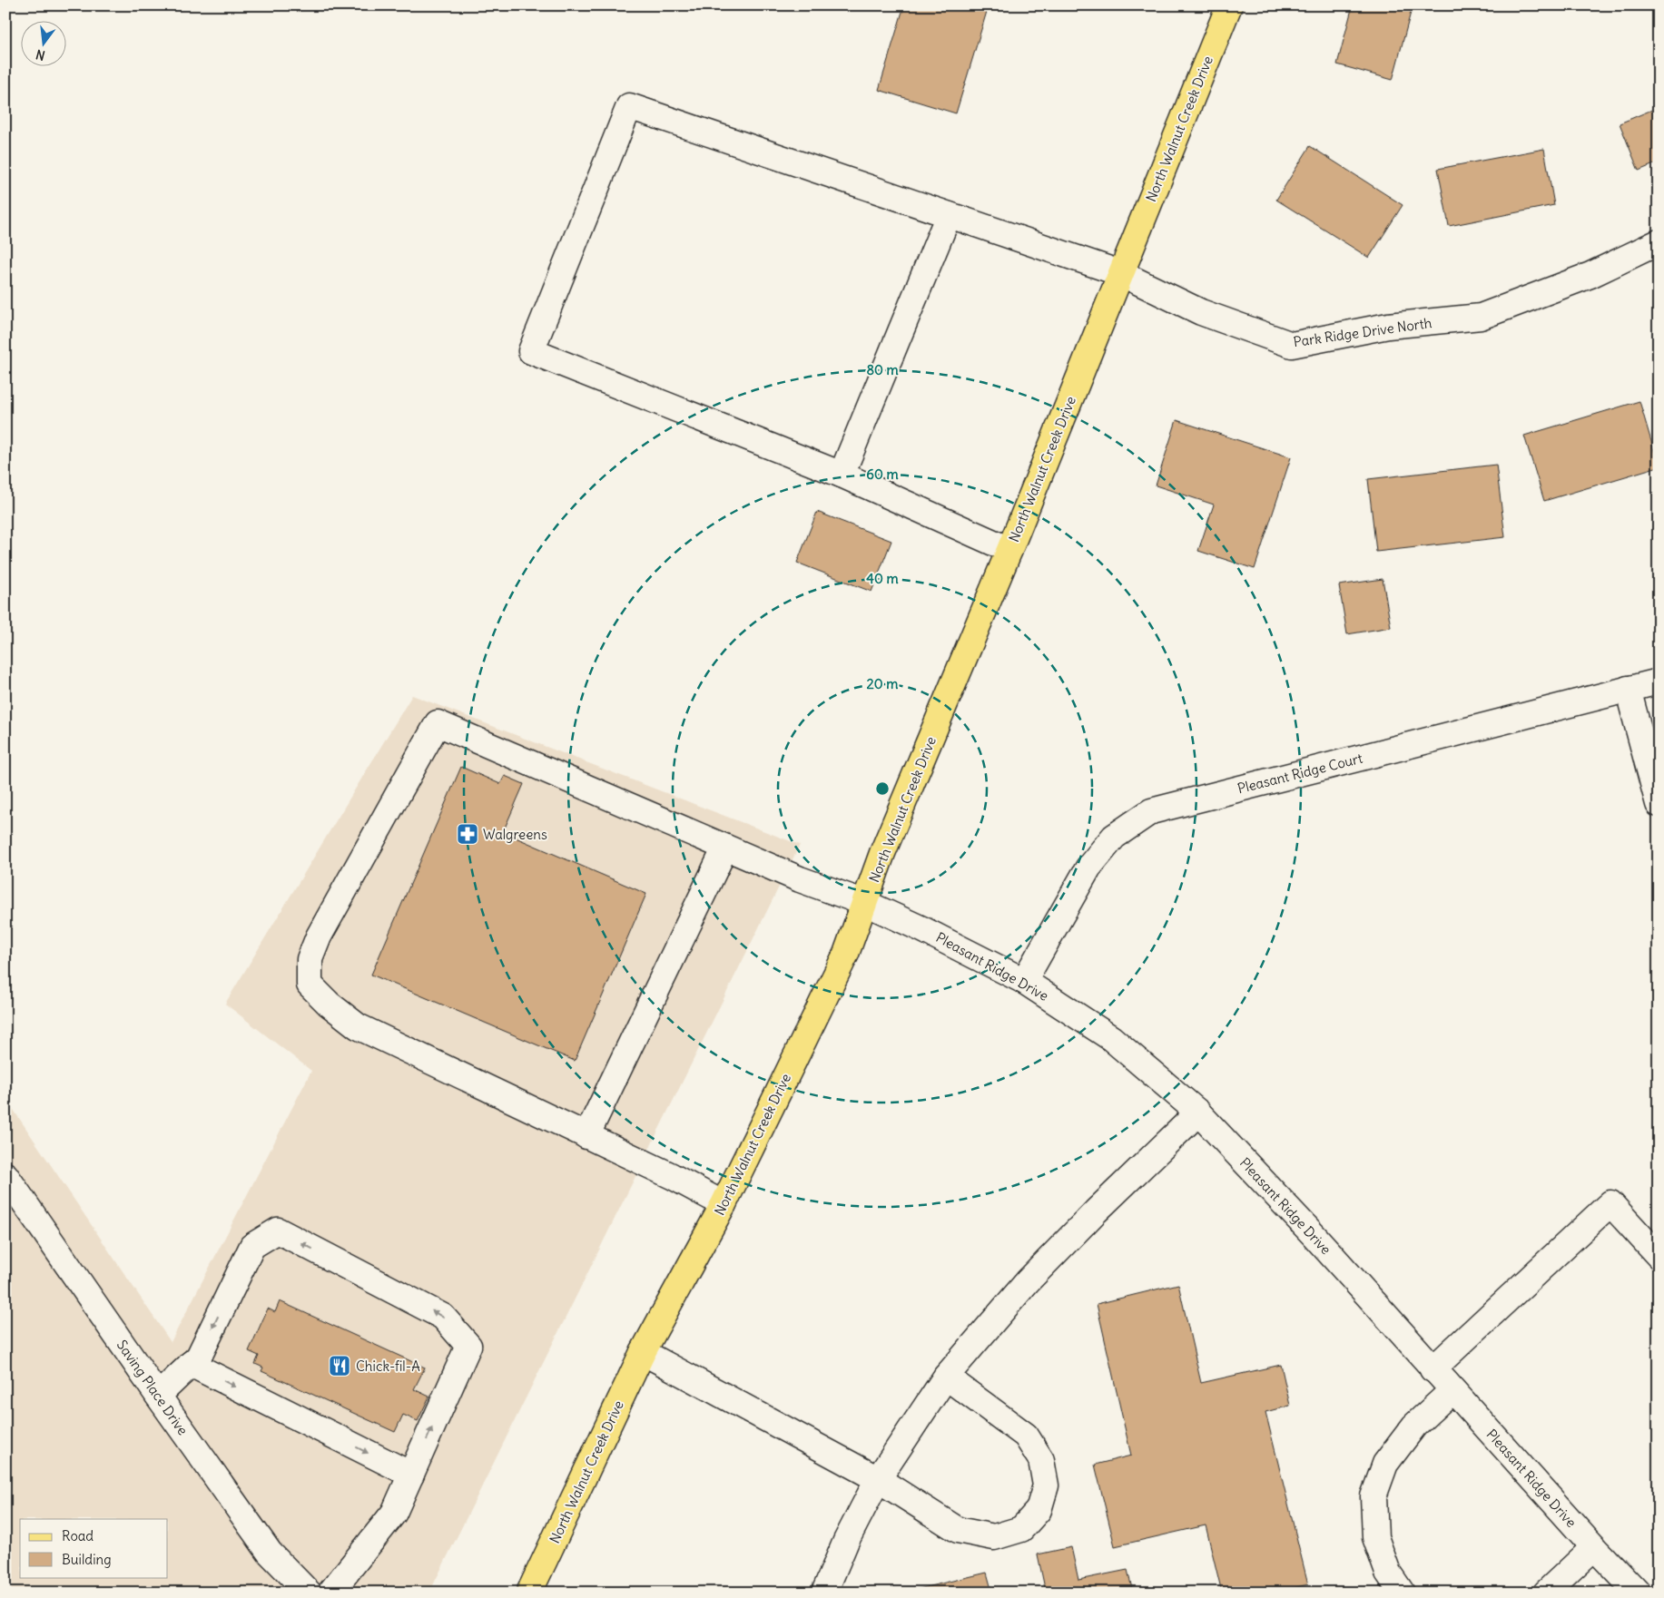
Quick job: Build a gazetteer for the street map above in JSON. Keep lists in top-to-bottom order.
{
  "streets": {
    "main road": ["North Walnut Creek Drive"],
    "street": [
      "Park Ridge Drive North",
      "Pleasant Ridge Court",
      "Pleasant Ridge Drive",
      "Saving Place Drive"
    ]
  },
  "crossings": [
    ["North Walnut Creek Drive", "Park Ridge Drive North"],
    ["North Walnut Creek Drive", "Pleasant Ridge Drive"],
    ["Pleasant Ridge Court", "Pleasant Ridge Drive"]
  ],
  "places": {
    "pharmacy": ["Walgreens"],
    "restaurant": ["Chick-fil-A"]
  },
  "legend": ["Road", "Building"],
  "north": "bottom",
  "rings": [
    "80 m",
    "60 m",
    "40 m",
    "20 m"
  ]
}
